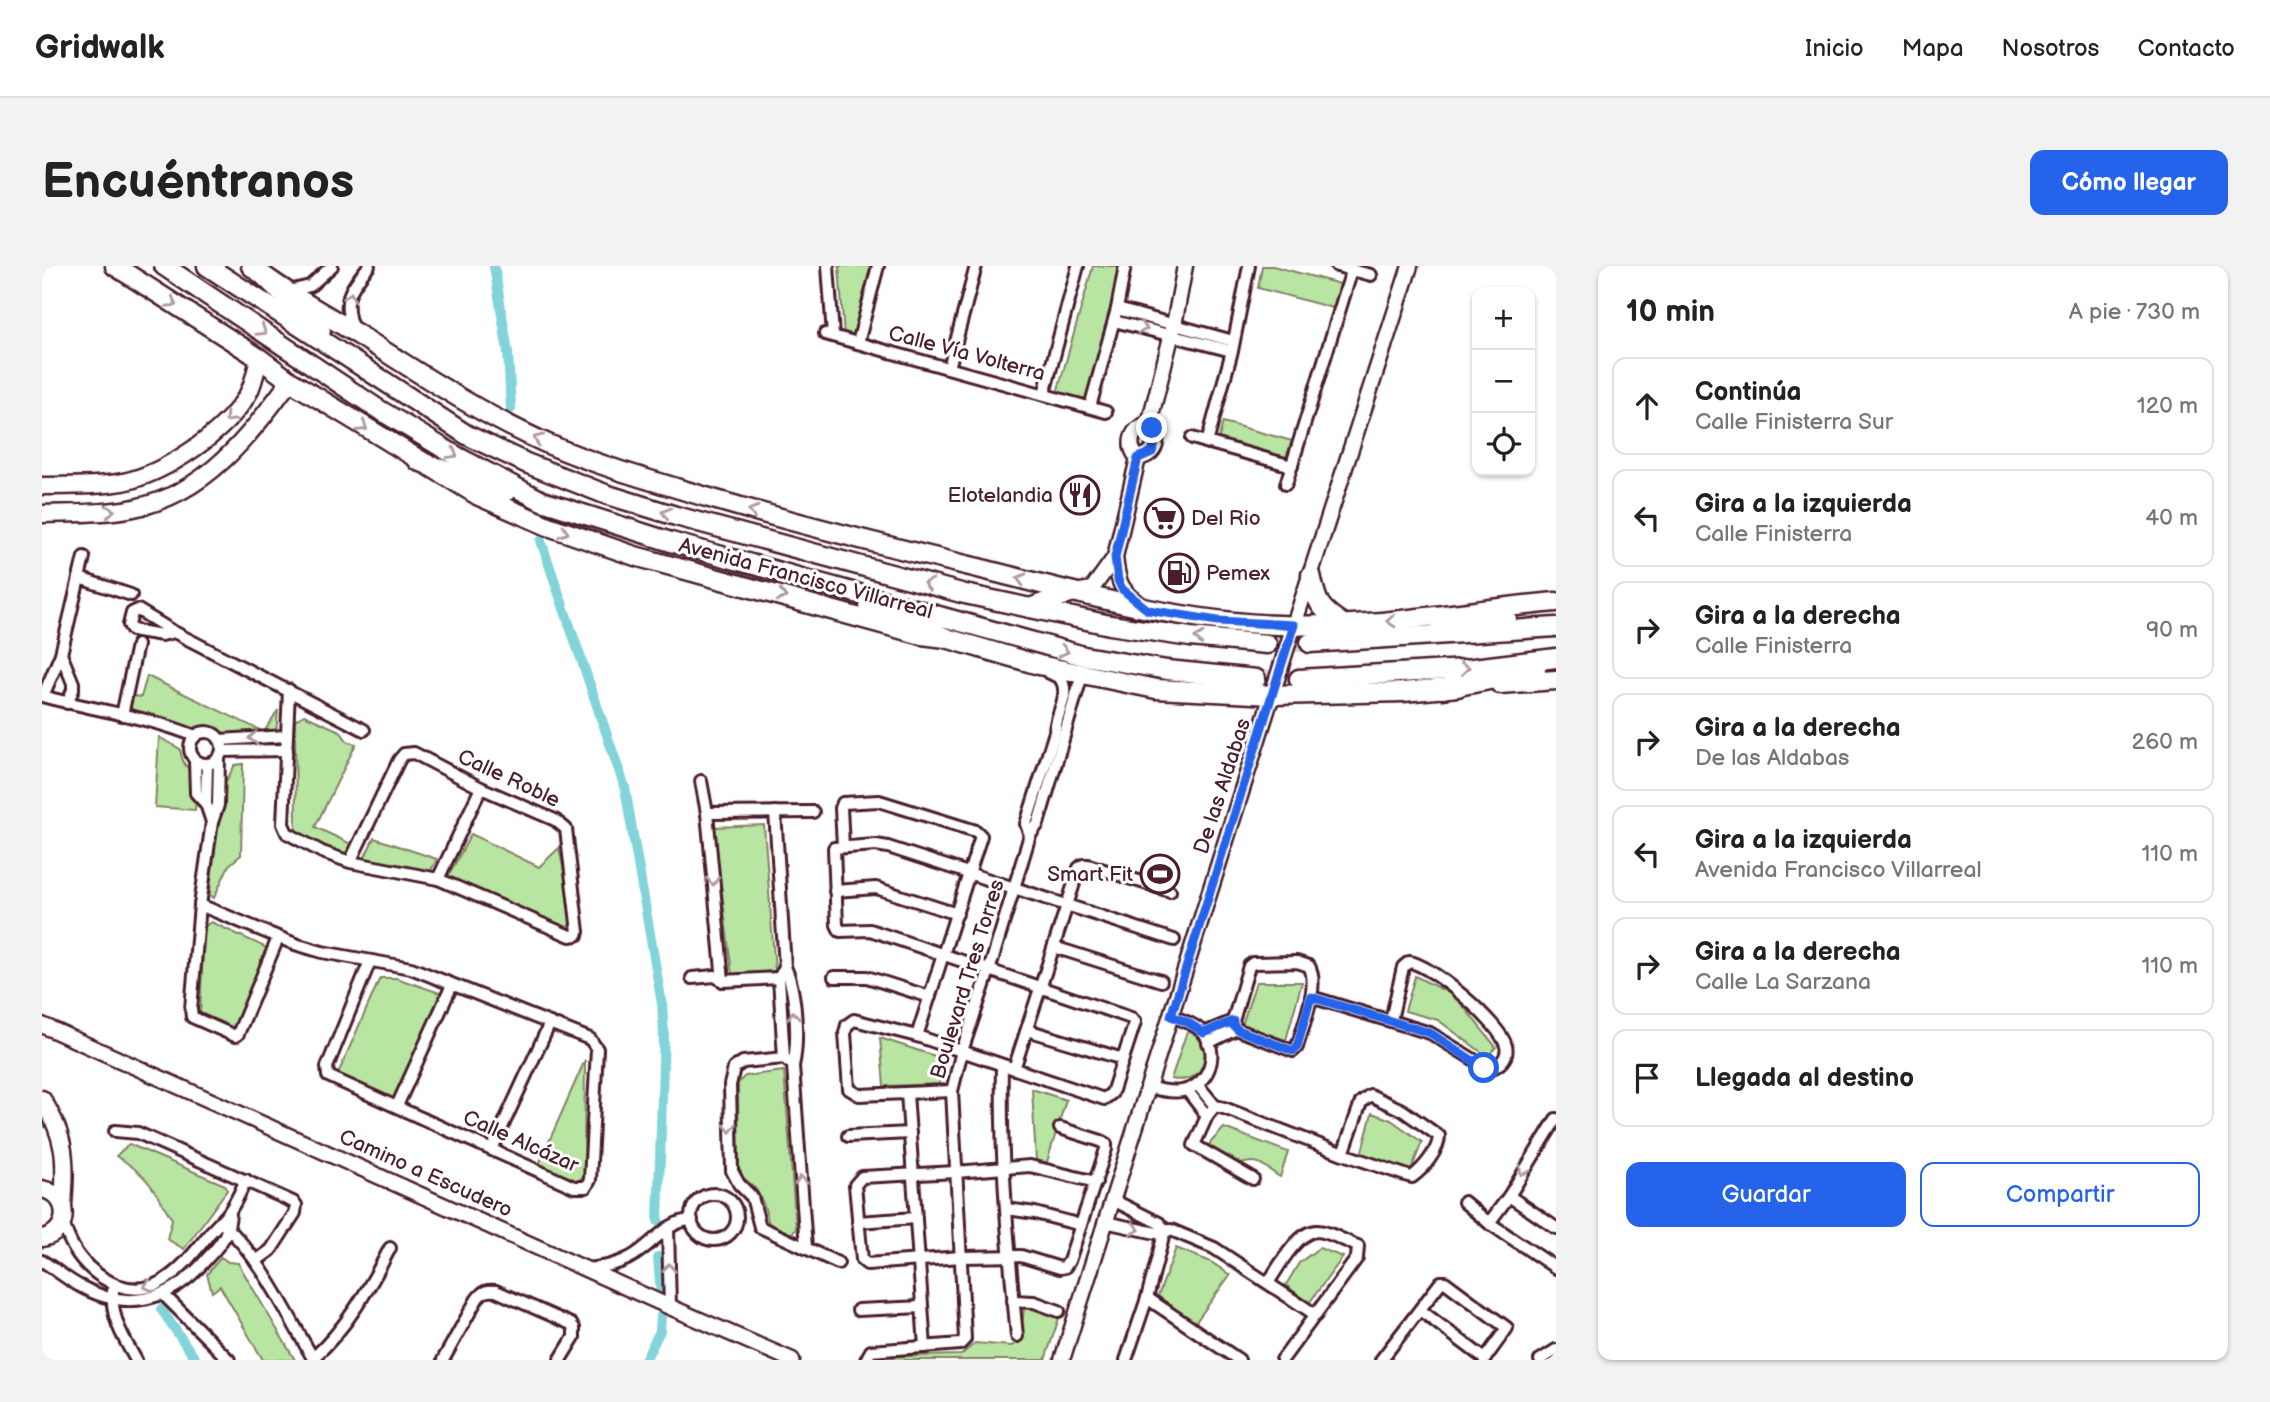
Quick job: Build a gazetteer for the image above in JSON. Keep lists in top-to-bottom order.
{
  "streets": {
    "main road": ["Avenida Francisco Villarreal"],
    "street": [
      "Calle Vía Volterra",
      "Calle Roble",
      "De las Aldabas",
      "Boulevard Tres Torres",
      "Calle Alcázar",
      "Camino a Escudero"
    ]
  },
  "crossings": [
    ["Avenida Francisco Villarreal", "De las Aldabas"],
    ["Avenida Francisco Villarreal", "Boulevard Tres Torres"]
  ],
  "places": {
    "restaurant": ["Elotelandia"],
    "supermarket": ["Del Rio"],
    "fuel station": ["Pemex"],
    "sports": ["Smart Fit"]
  },
  "page": {
    "header": "Gridwalk",
    "nav": [
      "Inicio",
      "Mapa",
      "Nosotros",
      "Contacto"
    ],
    "buttons": [
      "Cómo llegar",
      ["Guardar", "Compartir"]
    ],
    "title": "Encuéntranos",
    "heading": ["10 min", "A pie · 730 m"],
    "map_buttons": ["+", "−"],
    "list": [
      ["Continúa", "Calle Finisterra Sur", "120 m"],
      ["Gira a la izquierda", "Calle Finisterra", "40 m"],
      ["Gira a la derecha", "Calle Finisterra", "90 m"],
      ["Gira a la derecha", "De las Aldabas", "260 m"],
      ["Gira a la izquierda", "Avenida Francisco Villarreal", "110 m"],
      ["Gira a la derecha", "Calle La Sarzana", "110 m"],
      "Llegada al destino"
    ]
  }
}
